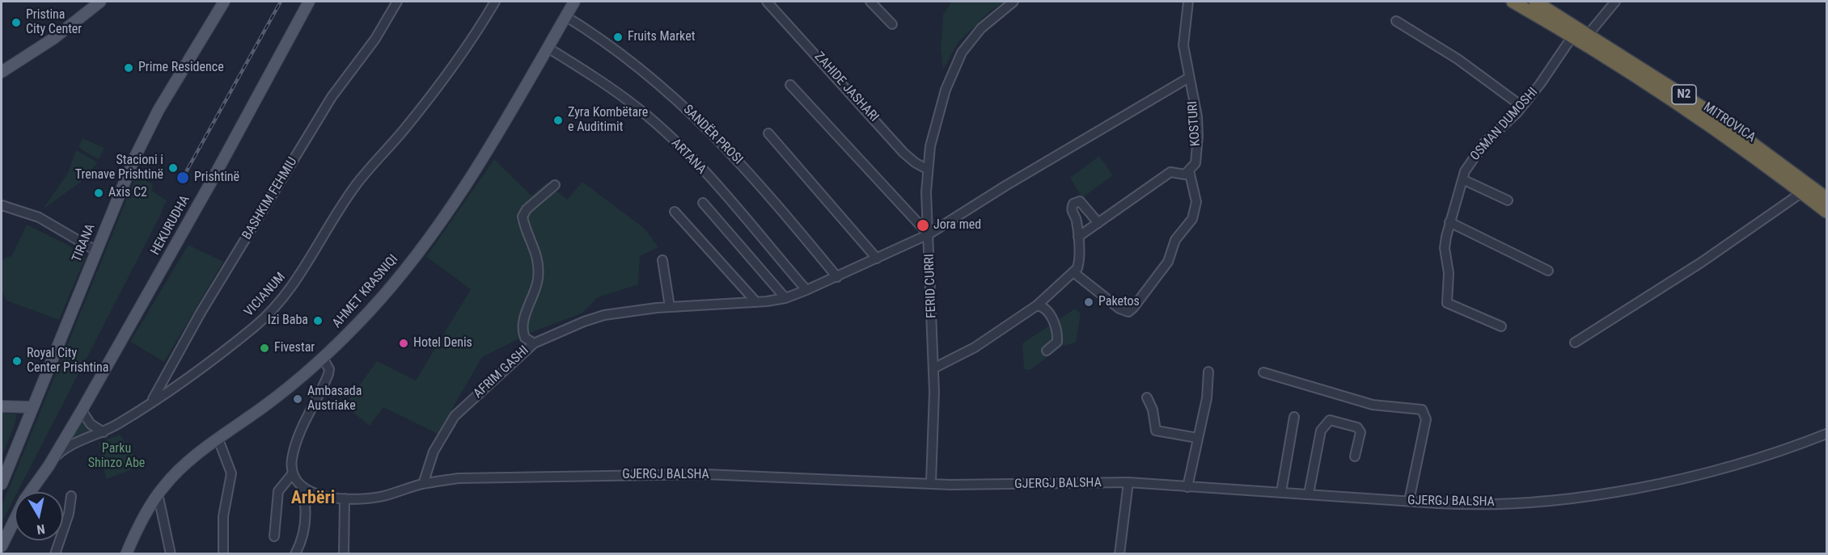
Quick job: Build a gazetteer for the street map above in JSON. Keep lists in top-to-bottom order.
{
  "streets": {
    "highway": ["N2", "MITROVICA"],
    "main road": [
      "HEKURUDHA",
      "TIRANA",
      "AHMET KRASNIQI",
      "VICIANUM"
    ],
    "street": [
      "ZAHIDE JASHARI",
      "KOSTURI",
      "OSMAN DUMOSHI",
      "SANDËR PROSI",
      "ARTANA",
      "BASHKIM FEHMIU",
      "FERID CURRI",
      "AFRIM GASHI",
      "GJERGJ BALSHA"
    ]
  },
  "crossings": [
    ["ZAHIDE JASHARI", "FERID CURRI"],
    ["MITROVICA", "OSMAN DUMOSHI"],
    ["SANDËR PROSI", "AHMET KRASNIQI"],
    ["ARTANA", "AHMET KRASNIQI"],
    ["BASHKIM FEHMIU", "VICIANUM"],
    ["HEKURUDHA", "VICIANUM"],
    ["FERID CURRI", "GJERGJ BALSHA"],
    ["AFRIM GASHI", "GJERGJ BALSHA"]
  ],
  "districts": ["Arbëri"],
  "parks": ["Parku Shinzo Abe"],
  "places": [
    "Pristina City Center",
    "Fruits Market",
    "Prime Residence",
    "Zyra Kombëtare e Auditimit",
    "Stacioni i Trenave Prishtinë",
    "Prishtinë",
    "Axis C2",
    "Jora med",
    "Paketos",
    "Izi Baba",
    "Hotel Denis",
    "Fivestar",
    "Royal City Center Prishtina",
    "Ambasada Austriake"
  ],
  "north": "bottom"
}
